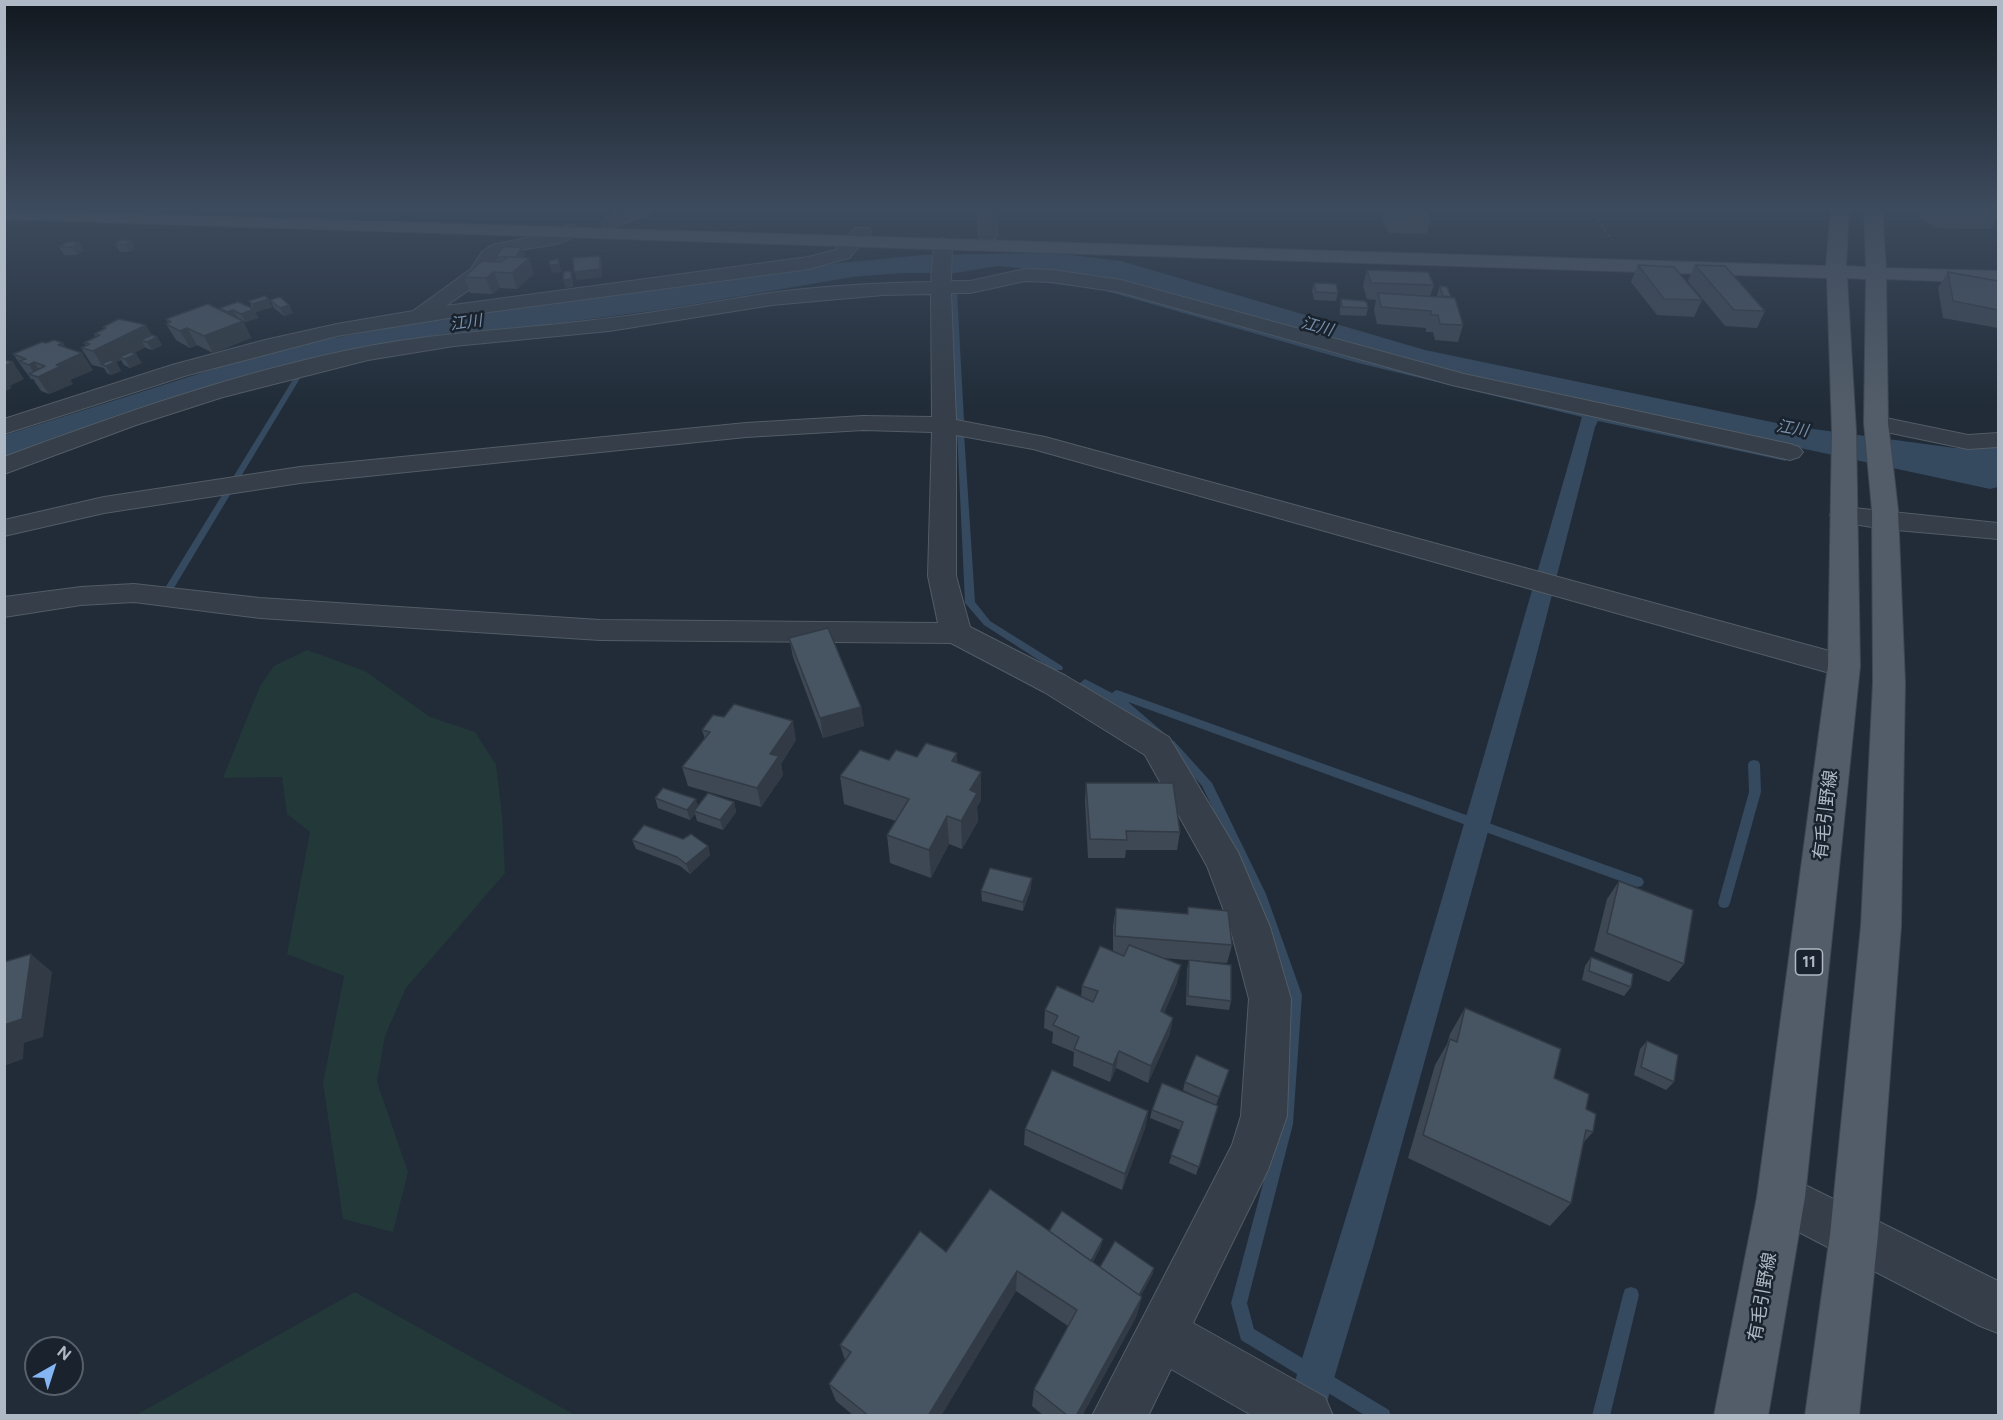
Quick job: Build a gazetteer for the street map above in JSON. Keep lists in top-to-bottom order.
{
  "streets": {
    "main road": ["有毛引野線", "11"]
  },
  "water": ["江川"],
  "north": "top right"
}
